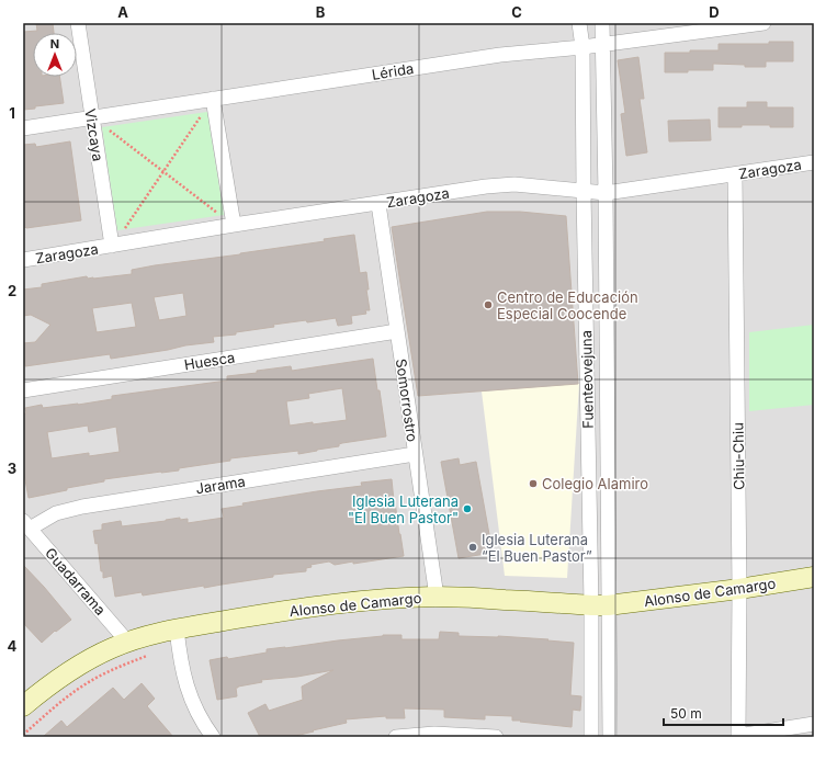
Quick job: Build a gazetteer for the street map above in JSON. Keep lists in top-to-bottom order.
{
  "streets": {
    "street": [
      "Lérida",
      "Vizcaya",
      "Zaragoza",
      "Huesca",
      "Fuenteovejuna",
      "Somorrostro",
      "Chiu-Chiu",
      "Jarama",
      "Guadarrama",
      "Alonso de Camargo"
    ]
  },
  "crossings": [
    ["Lérida", "Vizcaya"],
    ["Lérida", "Fuenteovejuna"],
    ["Vizcaya", "Zaragoza"],
    ["Zaragoza", "Fuenteovejuna"],
    ["Zaragoza", "Somorrostro"],
    ["Zaragoza", "Chiu-Chiu"],
    ["Huesca", "Somorrostro"],
    ["Fuenteovejuna", "Alonso de Camargo"],
    ["Somorrostro", "Jarama"],
    ["Somorrostro", "Alonso de Camargo"],
    ["Chiu-Chiu", "Alonso de Camargo"],
    ["Jarama", "Guadarrama"],
    ["Guadarrama", "Alonso de Camargo"]
  ],
  "places": [
    "Centro de Educación Especial Coocende",
    "Colegio Alamiro",
    "Iglesia Luterana \"El Buen Pastor\"",
    "Iglesia Luterana “El Buen Pastor”"
  ],
  "scale_bar": "50 m",
  "north": "top",
  "grid": {
    "columns": [
      "A",
      "B",
      "C",
      "D"
    ],
    "rows": [
      "1",
      "2",
      "3",
      "4"
    ]
  }
}
